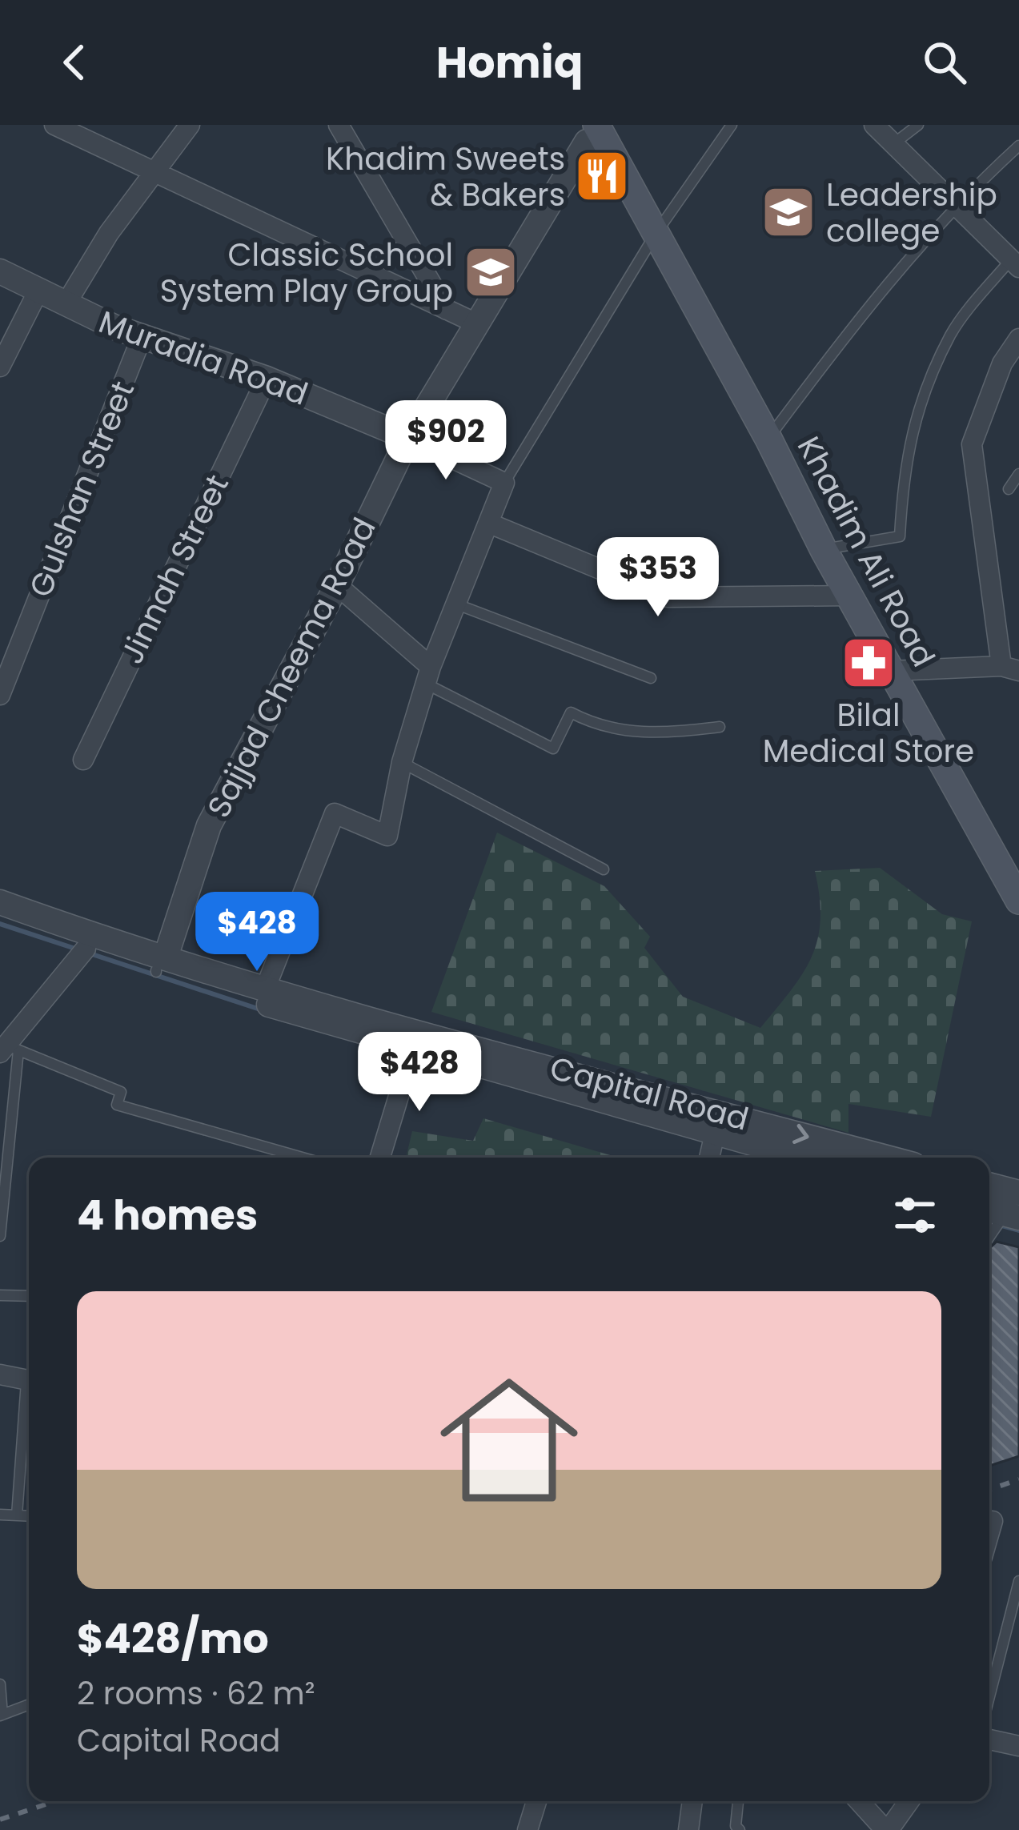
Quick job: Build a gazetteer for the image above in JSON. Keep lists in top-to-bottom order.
{
  "streets": {
    "main road": ["Khadim Ali Road"],
    "street": [
      "Muradia Road",
      "Gulshan Street",
      "Jinnah Street",
      "Sajjad Cheema Road",
      "Capital Road"
    ]
  },
  "crossings": [
    ["Muradia Road", "Gulshan Street"],
    ["Muradia Road", "Jinnah Street"],
    ["Muradia Road", "Sajjad Cheema Road"],
    ["Khadim Ali Road", "Sajjad Cheema Road"],
    ["Sajjad Cheema Road", "Capital Road"]
  ],
  "places": {
    "restaurant": ["Khadim Sweets & Bakers"],
    "school or university": ["Leadership college", "Classic School System Play Group"],
    "pharmacy": ["Bilal Medical Store"]
  },
  "page": {
    "header": "Homiq",
    "price": [
      "$902",
      "$353",
      "$428",
      "$428"
    ],
    "heading": "4 homes",
    "list": [
      {
        "name": "$428/mo",
        "note": "2 rooms · 62 m² · Capital Road"
      }
    ]
  }
}
